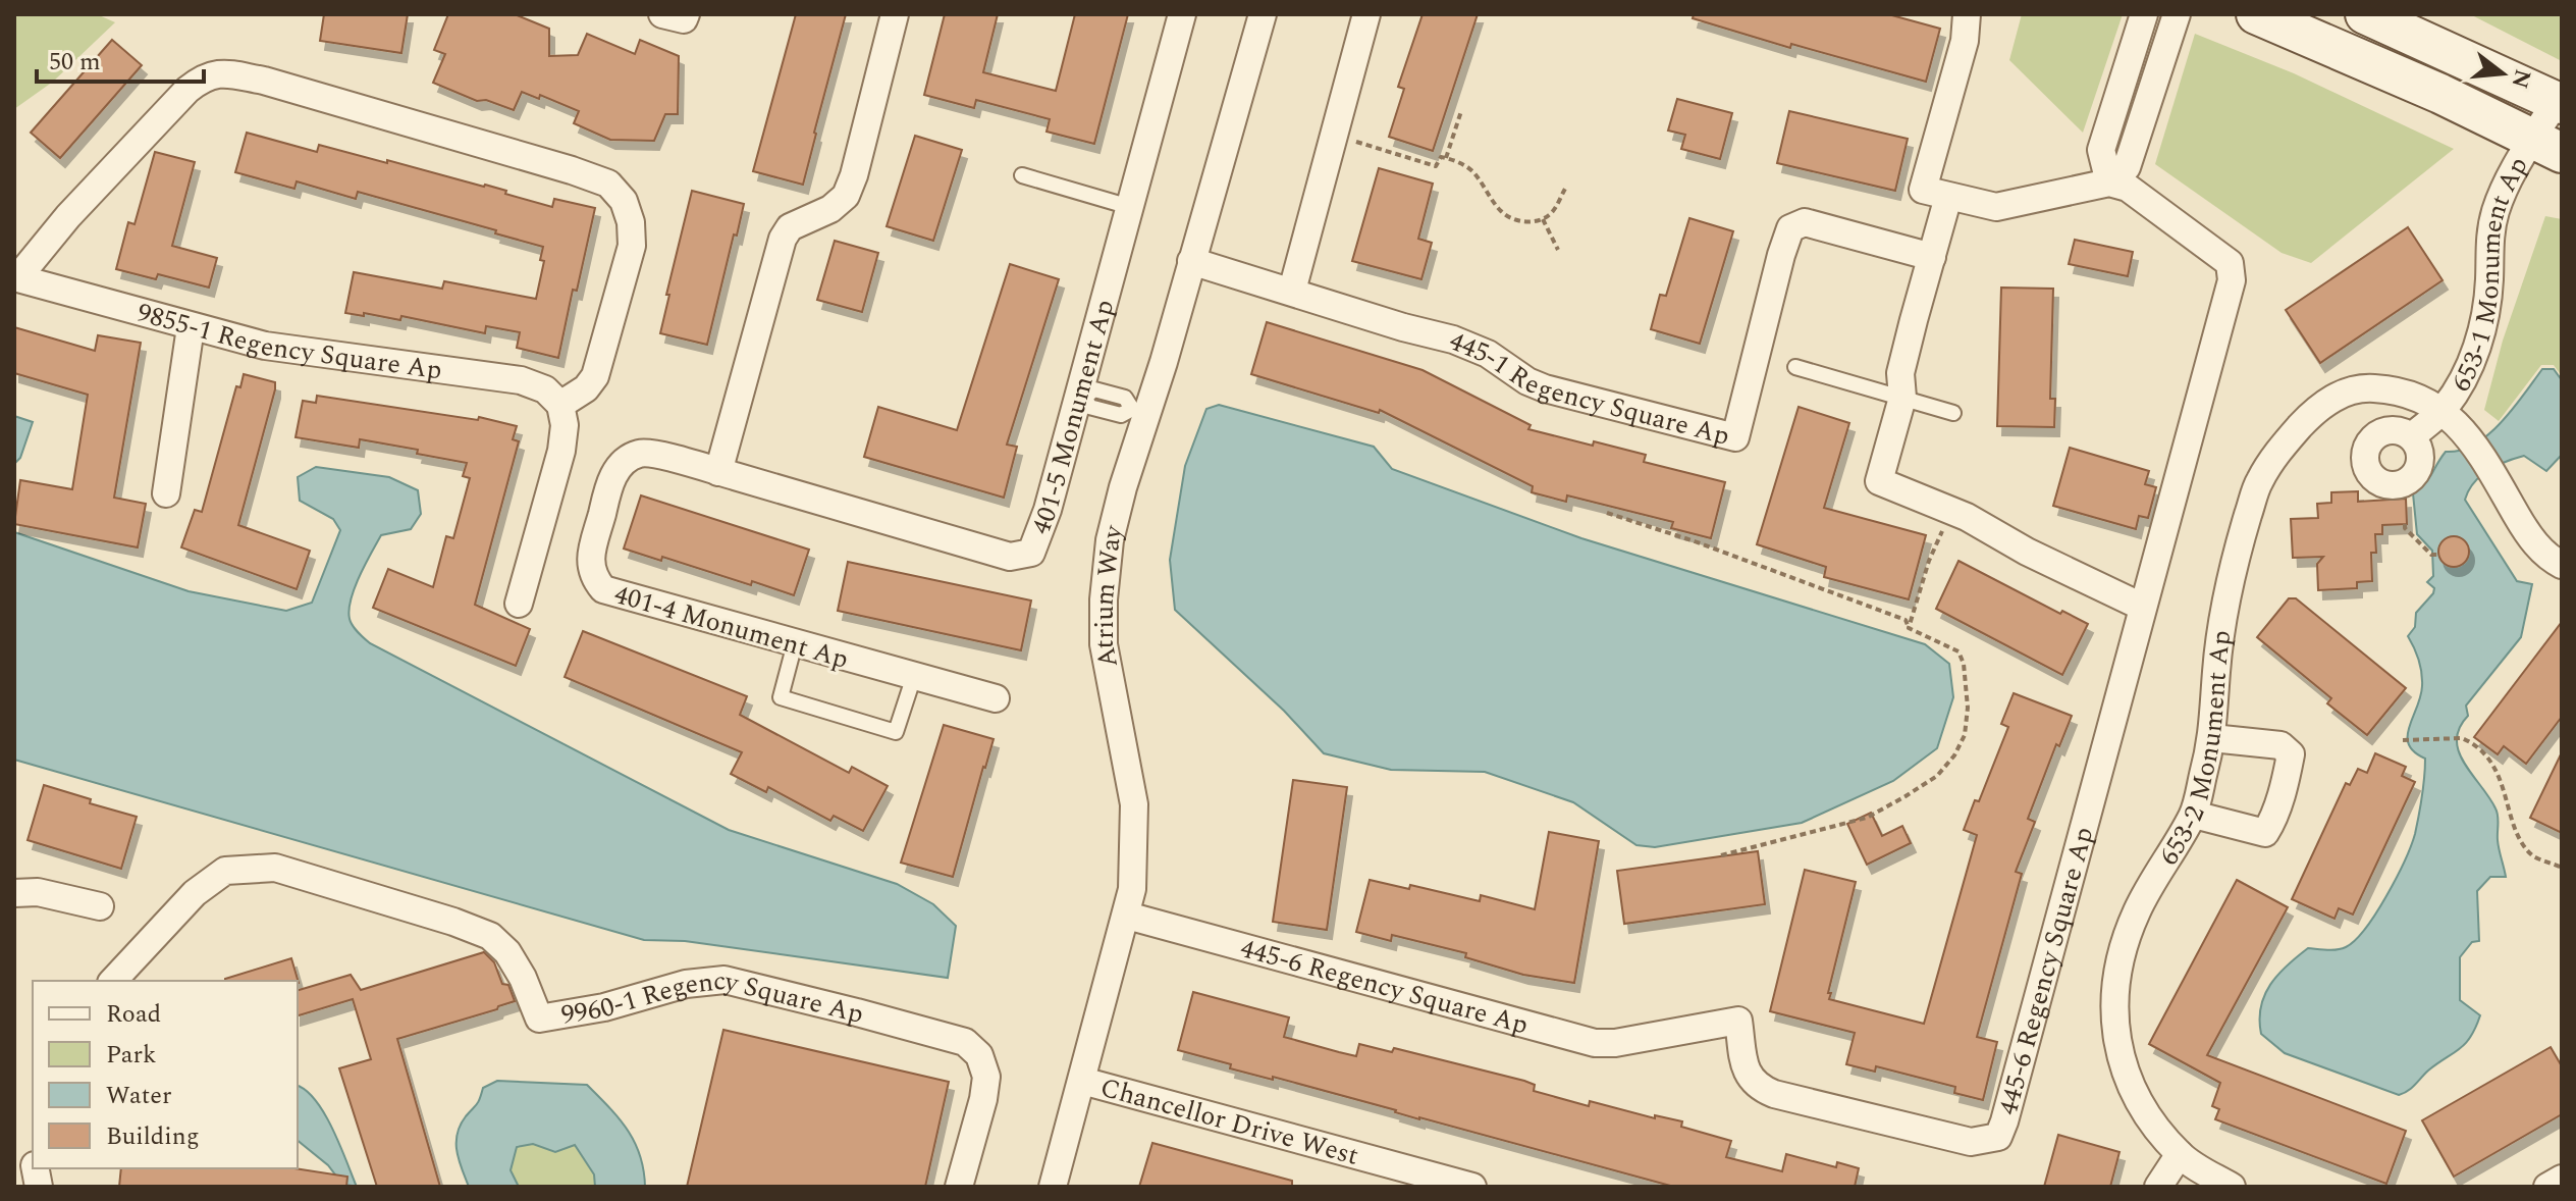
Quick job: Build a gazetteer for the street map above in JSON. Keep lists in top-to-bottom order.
{
  "streets": {
    "street": [
      "653-1 Monument Ap",
      "9855-1 Regency Square Ap",
      "445-1 Regency Square Ap",
      "401-5 Monument Ap",
      "Atrium Way",
      "401-4 Monument Ap",
      "653-2 Monument Ap",
      "445-6 Regency Square Ap",
      "9960-1 Regency Square Ap",
      "Chancellor Drive West"
    ]
  },
  "crossings": [
    ["653-1 Monument Ap", "653-2 Monument Ap"],
    ["445-1 Regency Square Ap", "Atrium Way"],
    ["401-5 Monument Ap", "401-4 Monument Ap"],
    ["Atrium Way", "445-6 Regency Square Ap"],
    ["Atrium Way", "Chancellor Drive West"]
  ],
  "legend": [
    "Road",
    "Park",
    "Water",
    "Building"
  ],
  "scale_bar": "50 m",
  "north": "right"
}
